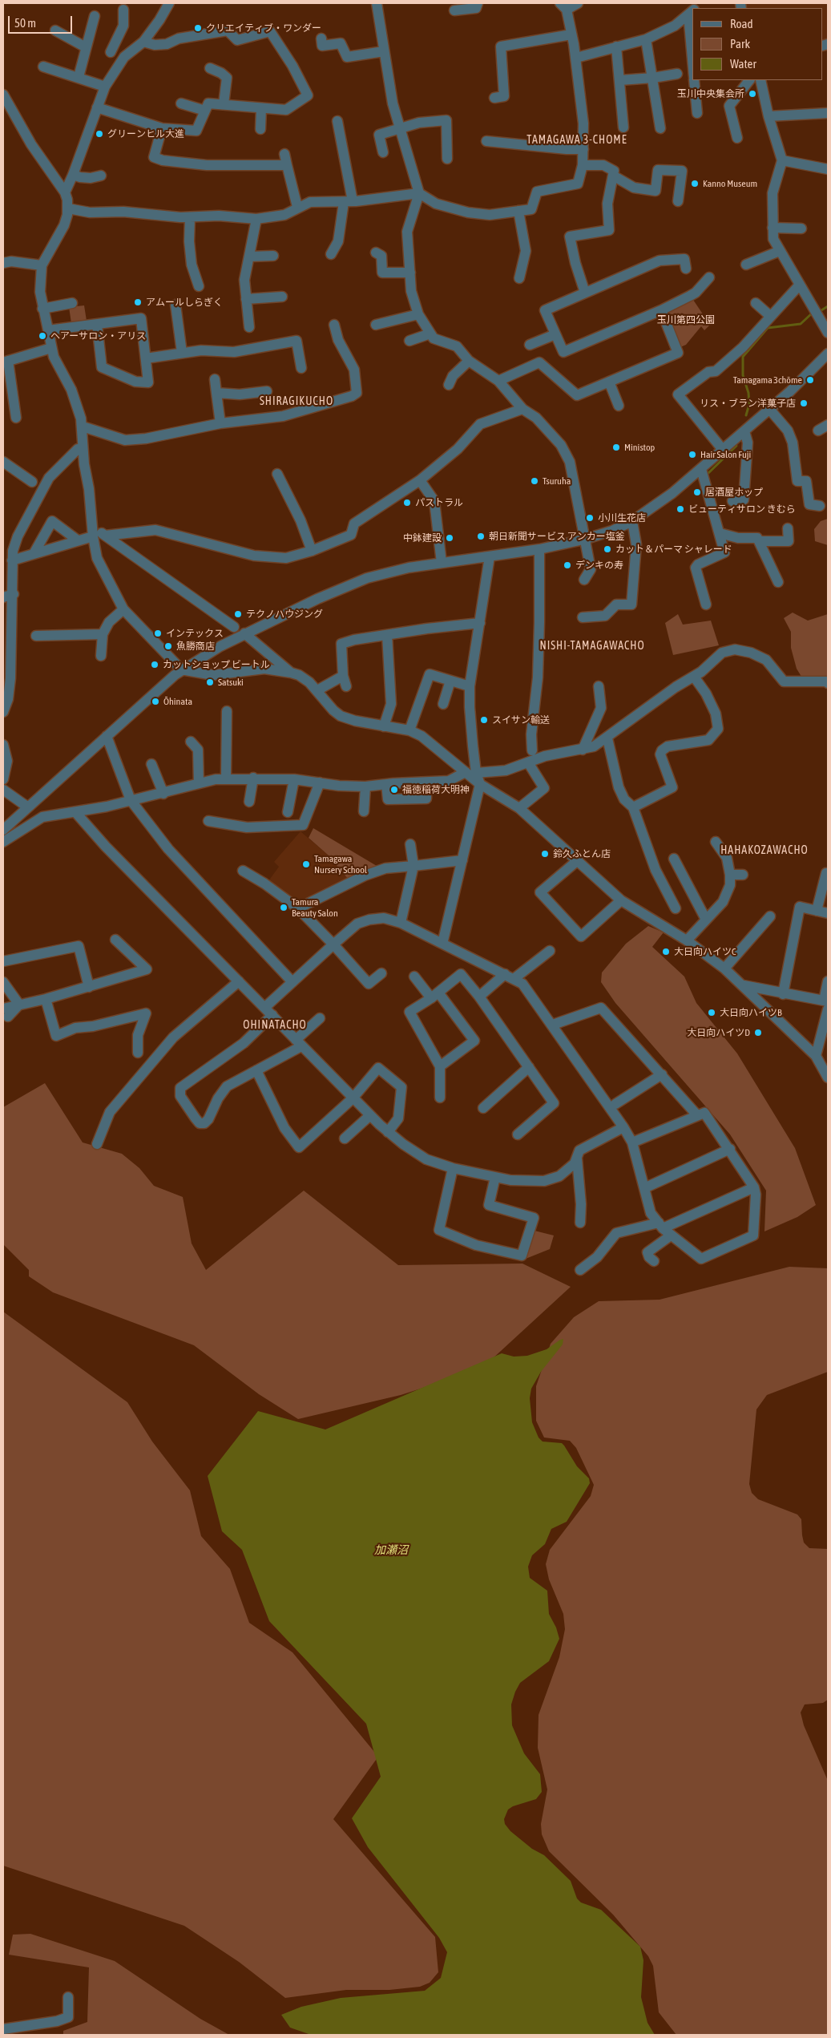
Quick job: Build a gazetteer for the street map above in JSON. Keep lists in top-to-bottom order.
{
  "districts": [
    "TAMAGAWA 3-CHOME",
    "SHIRAGIKUCHO",
    "NISHI-TAMAGAWACHO",
    "HAHAKOZAWACHO",
    "OHINATACHO"
  ],
  "water": ["加瀬沼"],
  "parks": ["玉川第四公園"],
  "places": [
    "クリエイティブ・ワンダー",
    "玉川中央集会所",
    "グリーンヒル大進",
    "Kanno Museum",
    "アムールしらぎく",
    "ヘアーサロン・アリス",
    "Tamagama 3chōme",
    "リス・ブラン洋菓子店",
    "Ministop",
    "Hair Salon Fuji",
    "Tsuruha",
    "居酒屋ホップ",
    "パストラル",
    "ビューティサロン きむら",
    "小川生花店",
    "朝日新聞サービス アンカー塩釜",
    "中鉢建設",
    "カット＆パーマ シャレード",
    "デンキの寿",
    "テクノハウジング",
    "インテックス",
    "魚勝商店",
    "カットショップ ビートル",
    "Satsuki",
    "Ōhinata",
    "スイサン輸送",
    "福徳稲荷大明神",
    "鈴久ふとん店",
    "Tamagawa Nursery School",
    "Tamura Beauty Salon",
    "大日向ハイツC",
    "大日向ハイツB",
    "大日向ハイツD"
  ],
  "legend": ["Road", "Park", "Water"],
  "scale_bar": "50 m"
}
